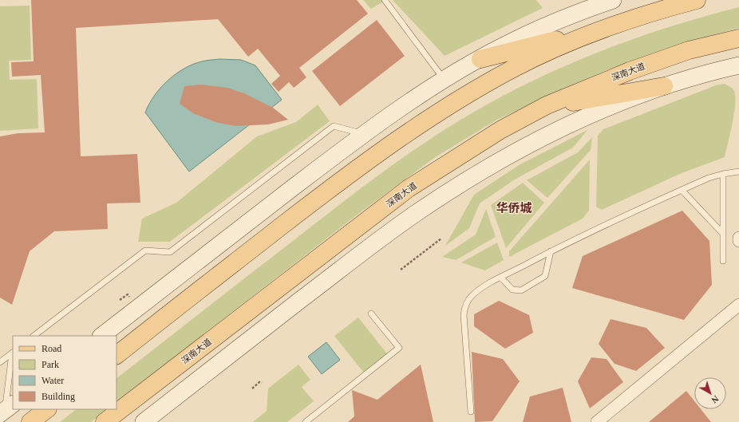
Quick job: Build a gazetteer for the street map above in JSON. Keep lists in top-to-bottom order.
{
  "streets": {
    "main road": ["深南大道"]
  },
  "districts": ["华侨城"],
  "legend": [
    "Road",
    "Park",
    "Water",
    "Building"
  ],
  "north": "bottom right"
}
